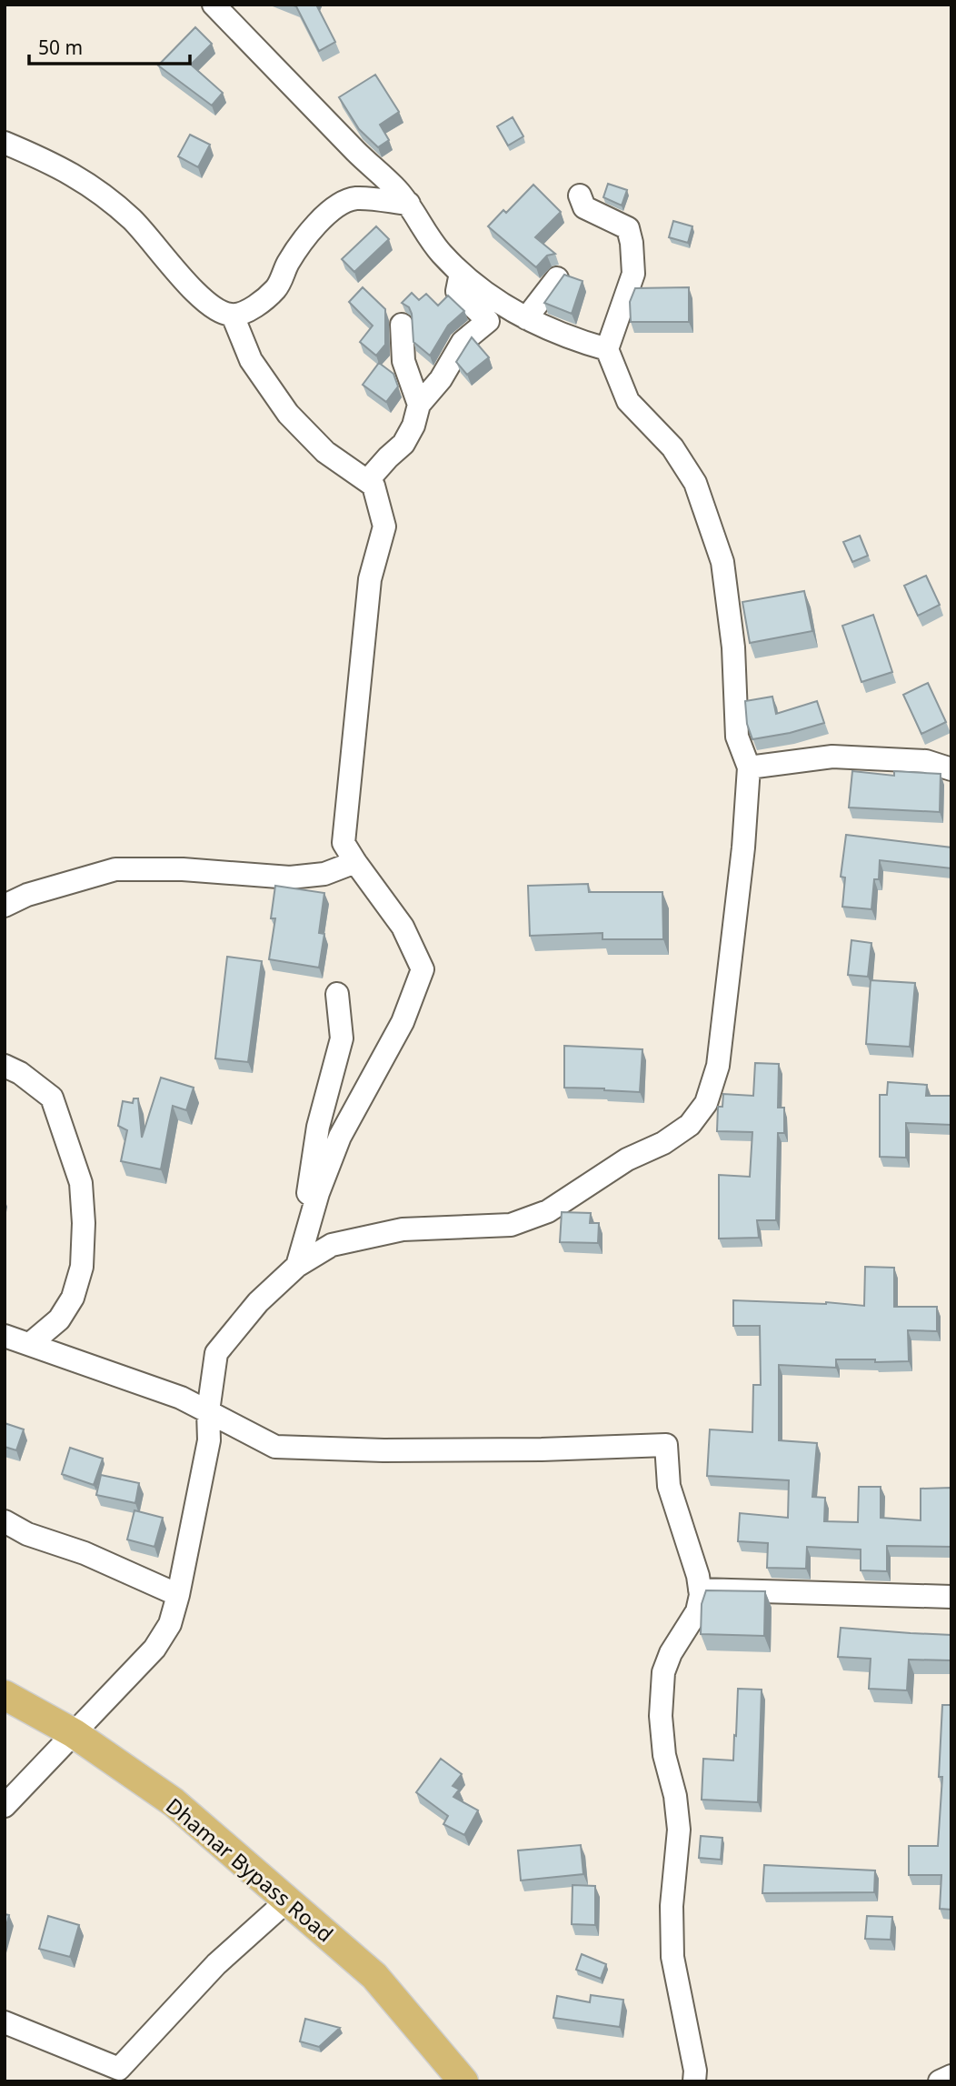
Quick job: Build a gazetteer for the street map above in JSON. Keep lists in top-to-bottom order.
{
  "streets": {
    "main road": ["Dhamar Bypass Road"]
  },
  "scale_bar": "50 m"
}
